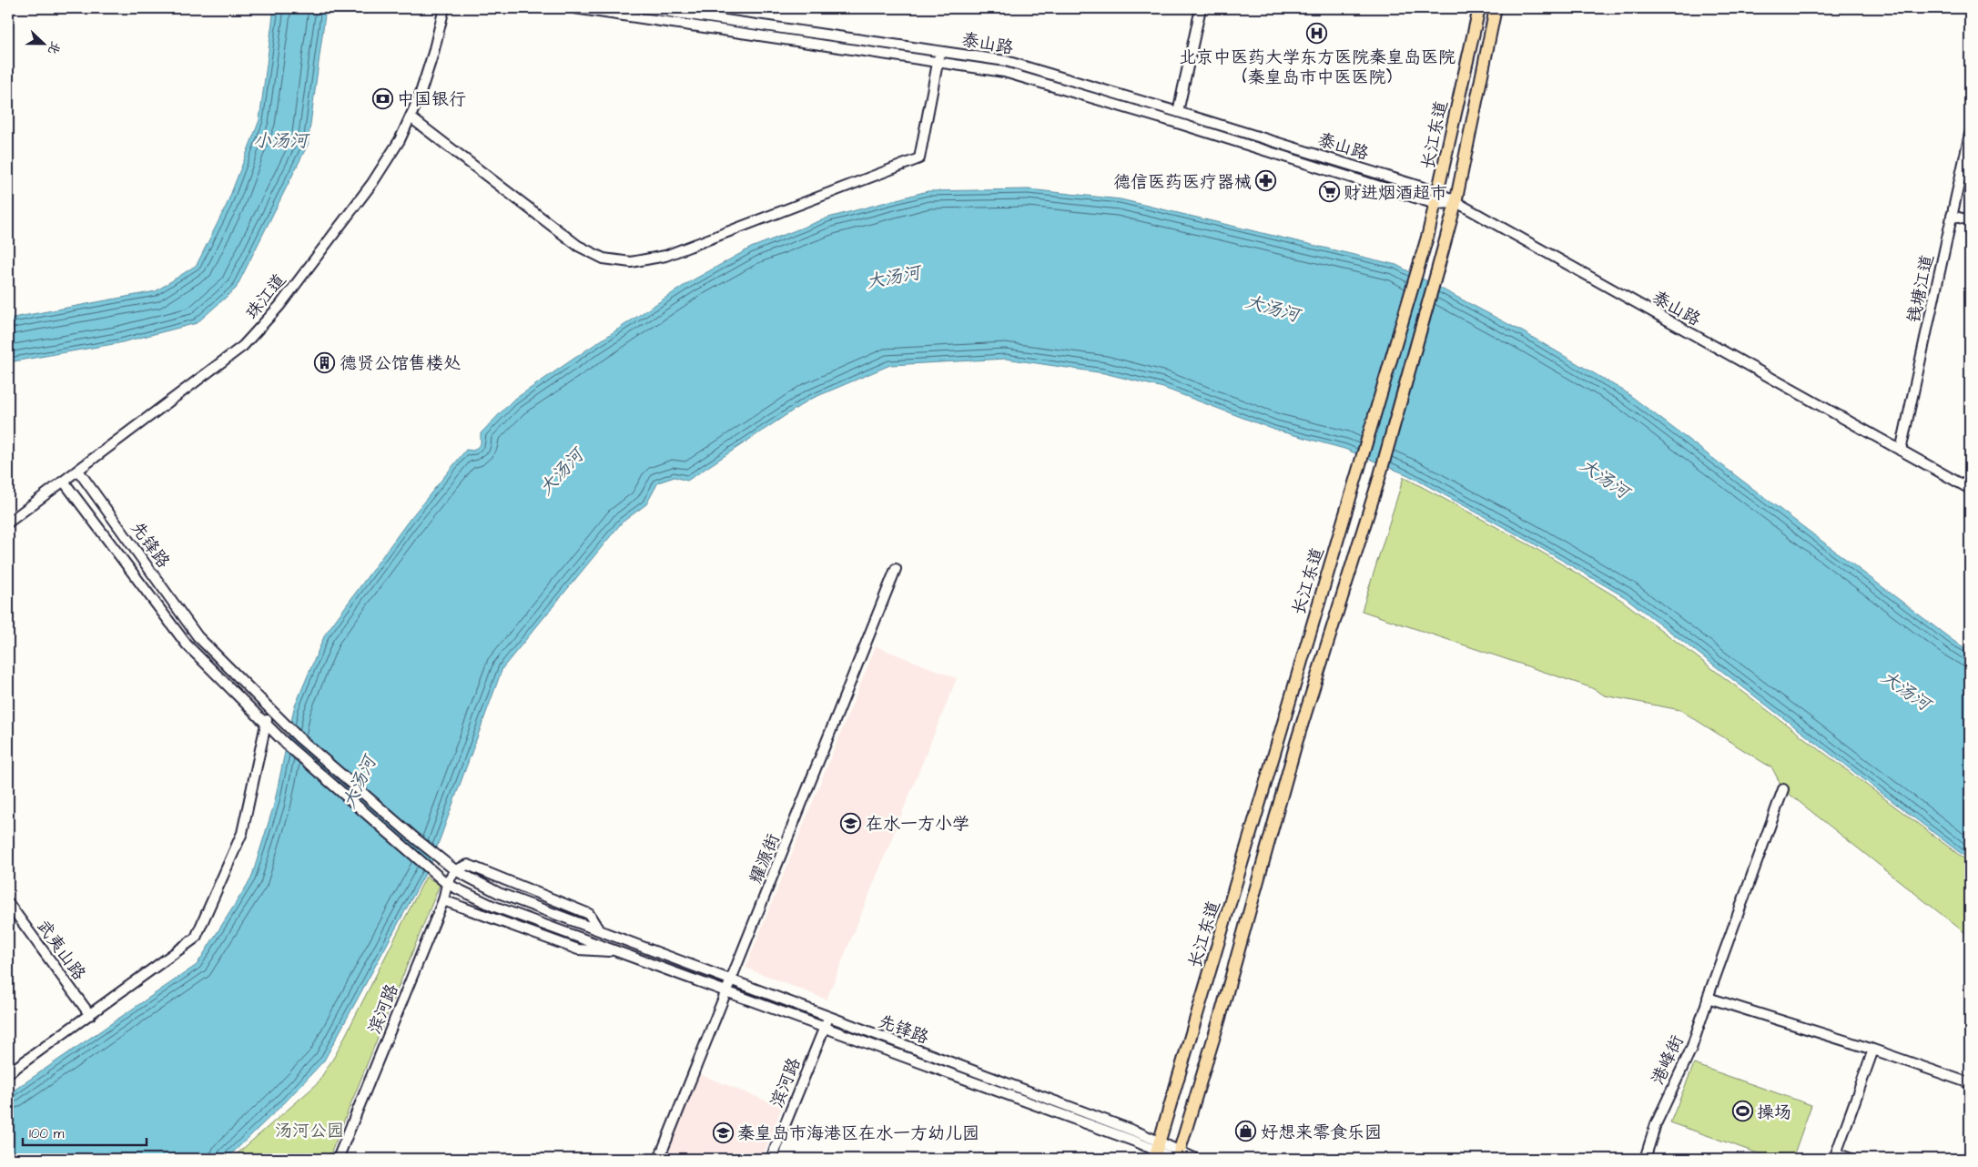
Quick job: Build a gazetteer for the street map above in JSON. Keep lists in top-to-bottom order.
{
  "streets": {
    "main road": ["长江东道"],
    "street": [
      "泰山路",
      "钱塘江道",
      "珠江道",
      "先锋路",
      "耀源街",
      "武夷山路",
      "滨河路",
      "港峰街"
    ]
  },
  "crossings": [
    ["泰山路", "长江东道"],
    ["泰山路", "钱塘江道"],
    ["长江东道", "先锋路"],
    ["珠江道", "先锋路"],
    ["先锋路", "耀源街"],
    ["先锋路", "滨河路"]
  ],
  "water": ["小汤河", "大汤河"],
  "parks": ["汤河公园"],
  "places": {
    "hospital": ["北京中医药大学东方医院秦皇岛医院 (秦皇岛市中医医院)"],
    "bank": ["中国银行"],
    "pharmacy": ["德信医药医疗器械"],
    "supermarket": ["财进烟酒超市"],
    "building": ["德贤公馆售楼处"],
    "school or university": ["在水一方小学", "秦皇岛市海港区在水一方幼儿园"],
    "sports": ["操场"],
    "shop": ["好想来零食乐园"]
  },
  "scale_bar": "100 m",
  "north": "right"
}
